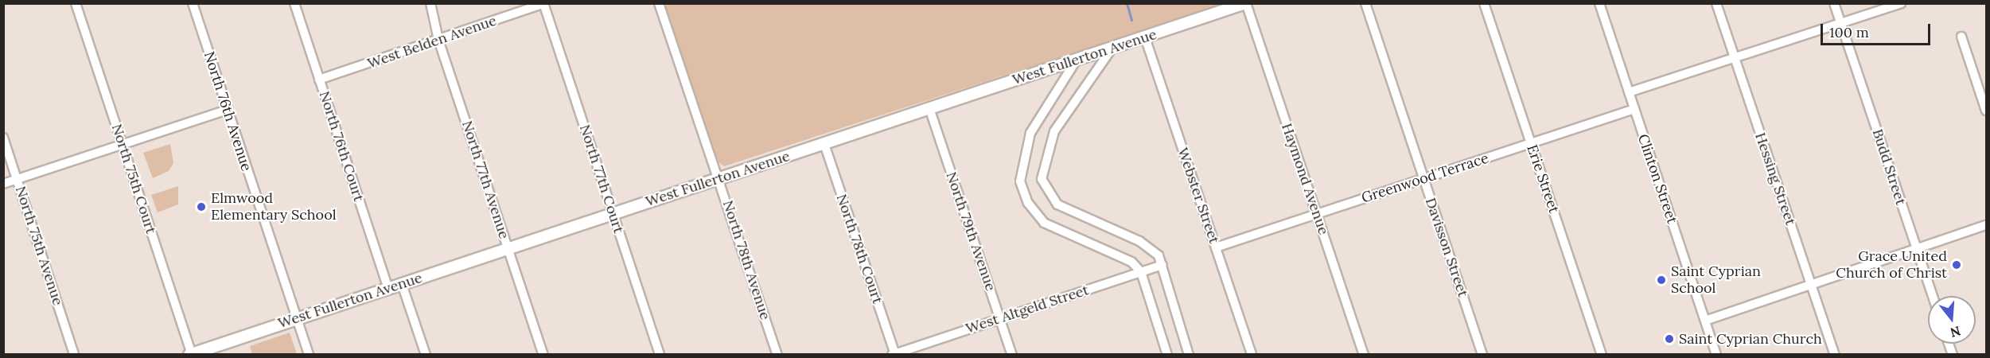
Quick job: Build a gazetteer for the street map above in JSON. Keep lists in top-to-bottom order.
{
  "streets": {
    "street": [
      "West Belden Avenue",
      "West Fullerton Avenue",
      "North 76th Avenue",
      "North 76th Court",
      "Budd Street",
      "Greenwood Terrace",
      "North 75th Court",
      "North 77th Court",
      "Haymond Avenue",
      "Erie Street",
      "Clinton Street",
      "Hessing Street",
      "North 77th Avenue",
      "Webster Street",
      "North 79th Avenue",
      "North 75th Avenue",
      "Davisson Street",
      "North 78th Court",
      "North 78th Avenue",
      "West Altgeld Street"
    ]
  },
  "crossings": [
    ["West Belden Avenue", "North 76th Court"],
    ["West Belden Avenue", "North 77th Court"],
    ["West Belden Avenue", "North 77th Avenue"],
    ["West Fullerton Avenue", "North 76th Avenue"],
    ["West Fullerton Avenue", "North 76th Court"],
    ["West Fullerton Avenue", "North 75th Court"],
    ["West Fullerton Avenue", "North 77th Court"],
    ["West Fullerton Avenue", "Haymond Avenue"],
    ["West Fullerton Avenue", "North 77th Avenue"],
    ["West Fullerton Avenue", "Webster Street"],
    ["West Fullerton Avenue", "North 79th Avenue"],
    ["West Fullerton Avenue", "North 78th Court"],
    ["West Fullerton Avenue", "North 78th Avenue"],
    ["Greenwood Terrace", "Haymond Avenue"],
    ["Greenwood Terrace", "Erie Street"],
    ["Greenwood Terrace", "Clinton Street"],
    ["Greenwood Terrace", "Webster Street"],
    ["Greenwood Terrace", "Davisson Street"],
    ["North 79th Avenue", "West Altgeld Street"],
    ["North 78th Court", "West Altgeld Street"]
  ],
  "places": [
    "Elmwood Elementary School",
    "Grace United Church of Christ",
    "Saint Cyprian School",
    "Saint Cyprian Church"
  ],
  "scale_bar": "100 m",
  "north": "bottom"
}
